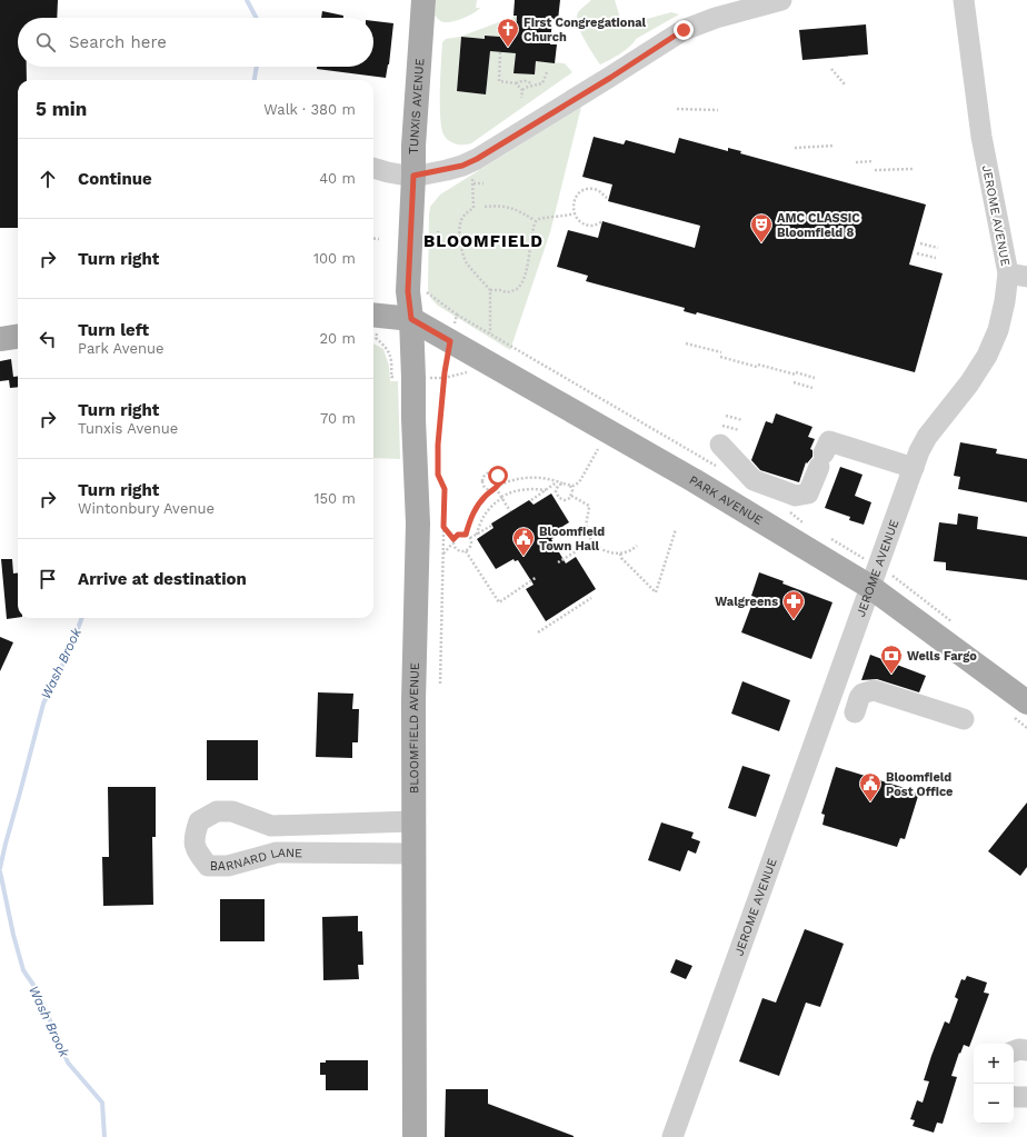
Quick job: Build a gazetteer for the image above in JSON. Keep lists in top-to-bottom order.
{
  "streets": {
    "main road": ["TUNXIS AVENUE", "PARK AVENUE", "BLOOMFIELD AVENUE"],
    "street": ["JEROME AVENUE", "BARNARD LANE"]
  },
  "crossings": [
    ["TUNXIS AVENUE", "PARK AVENUE"],
    ["TUNXIS AVENUE", "BLOOMFIELD AVENUE"],
    ["JEROME AVENUE", "PARK AVENUE"],
    ["PARK AVENUE", "BLOOMFIELD AVENUE"],
    ["BLOOMFIELD AVENUE", "BARNARD LANE"]
  ],
  "districts": ["BLOOMFIELD"],
  "water": ["Wash Brook"],
  "places": {
    "church": ["First Congregational Church"],
    "theatre": ["AMC CLASSIC Bloomfield 8"],
    "public building": ["Bloomfield Town Hall", "Bloomfield Post Office"],
    "pharmacy": ["Walgreens"],
    "bank": ["Wells Fargo"]
  },
  "page": {
    "search": "Search here",
    "heading": ["5 min", "Walk · 380 m"],
    "list": [
      ["Continue", "40 m"],
      ["Turn right", "100 m"],
      ["Turn left", "Park Avenue", "20 m"],
      ["Turn right", "Tunxis Avenue", "70 m"],
      ["Turn right", "Wintonbury Avenue", "150 m"],
      "Arrive at destination"
    ],
    "map_buttons": ["+", "−"]
  }
}
